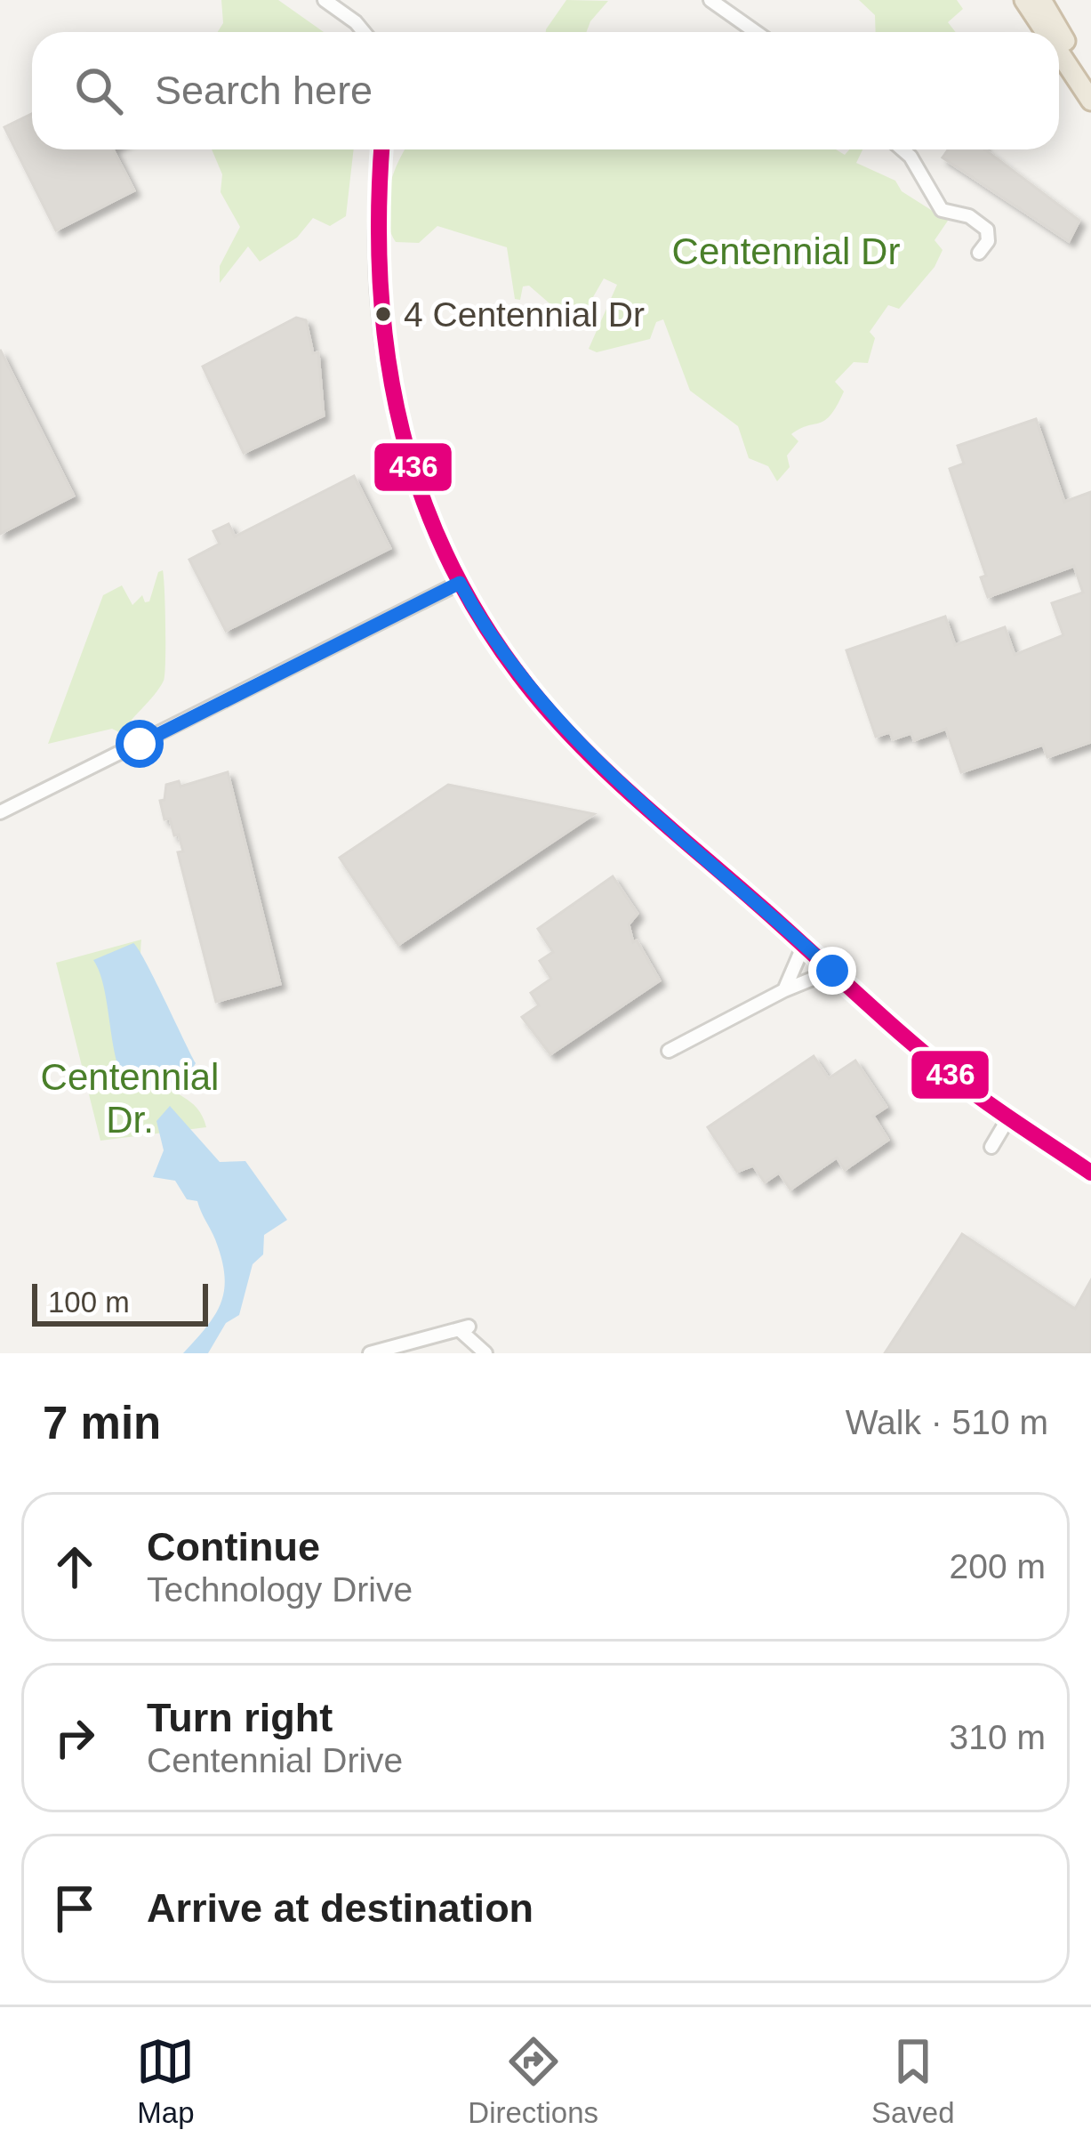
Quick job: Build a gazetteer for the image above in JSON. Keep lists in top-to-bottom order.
{
  "parks": ["Centennial Dr", "Centennial Dr."],
  "places": ["4 Centennial Dr"],
  "lines": ["transit line 436"],
  "scale_bar": "100 m",
  "page": {
    "search": "Search here",
    "scale": "100 m",
    "heading": ["7 min", "Walk · 510 m"],
    "list": [
      ["Continue", "Technology Drive", "200 m"],
      ["Turn right", "Centennial Drive", "310 m"],
      "Arrive at destination"
    ],
    "nav": ["Map", "Directions", "Saved"]
  }
}
